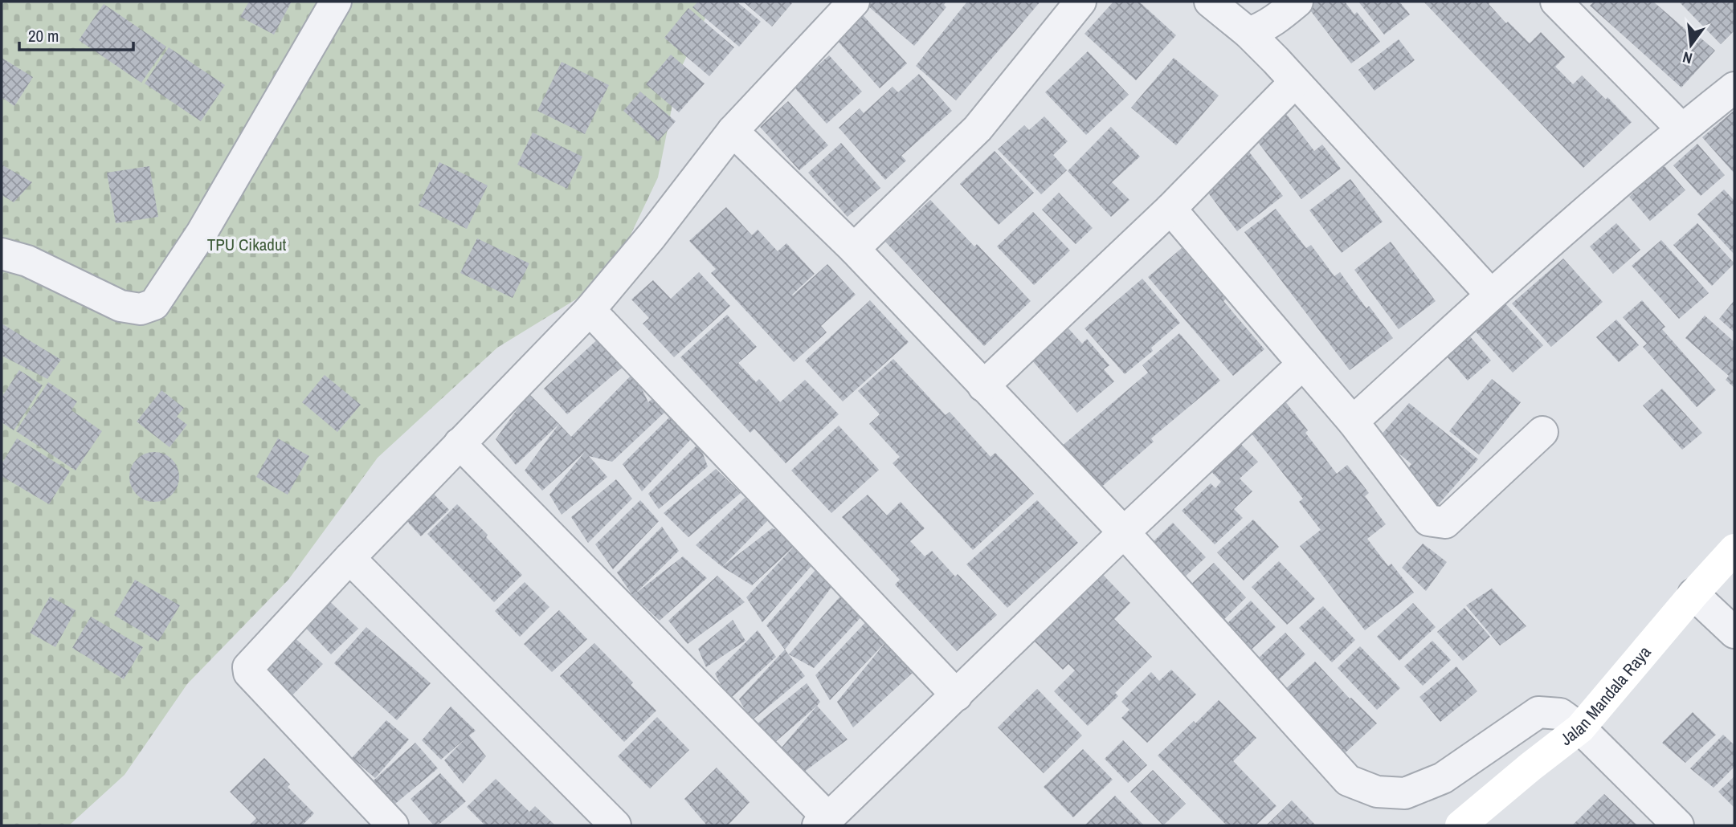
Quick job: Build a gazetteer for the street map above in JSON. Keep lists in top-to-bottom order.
{
  "streets": {
    "street": ["Jalan Mandala Raya"]
  },
  "parks": ["TPU Cikadut"],
  "scale_bar": "20 m",
  "north": "bottom"
}
